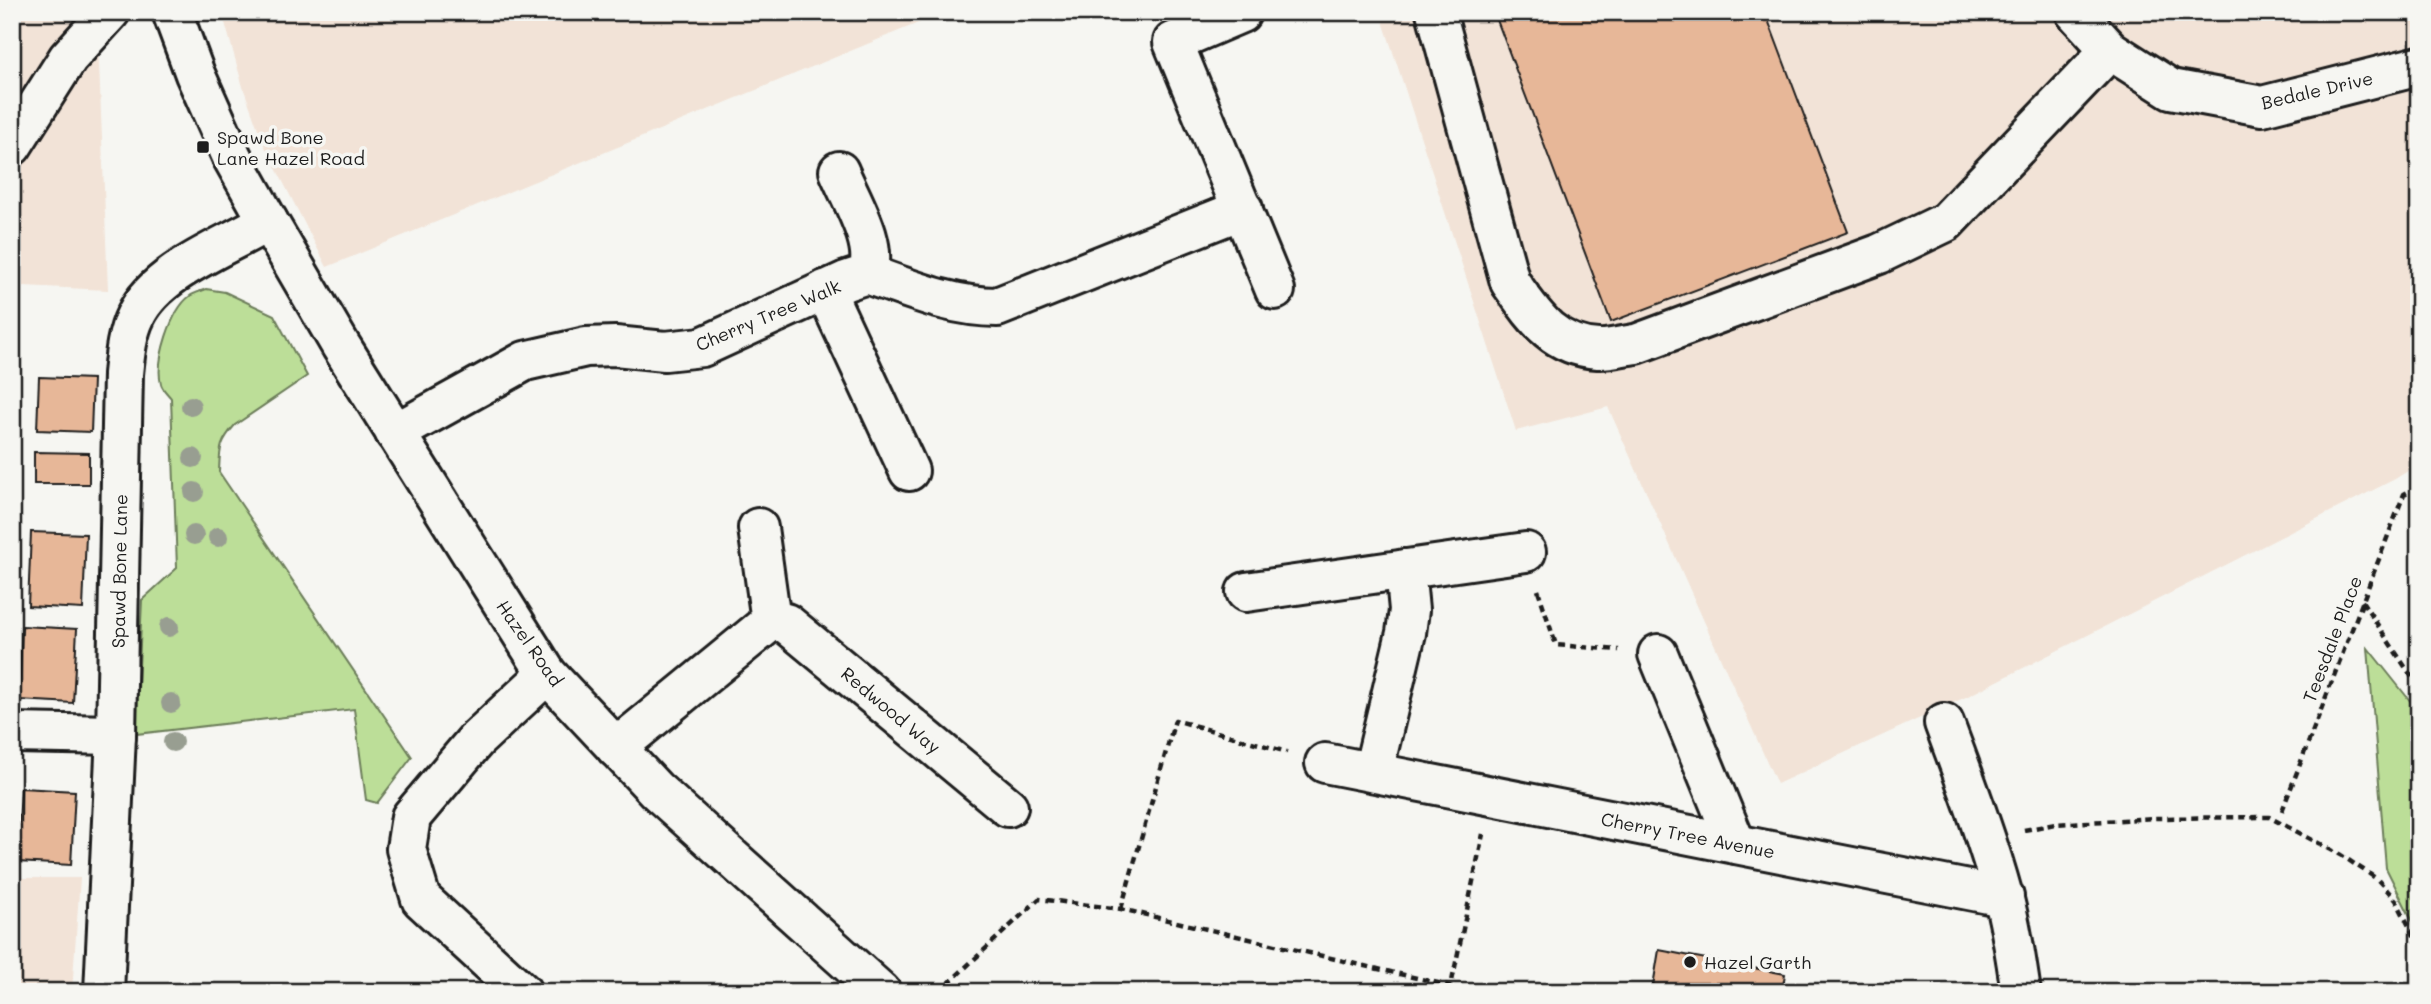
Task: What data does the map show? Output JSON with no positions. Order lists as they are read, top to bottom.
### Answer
{
  "streets": {
    "street": [
      "Bedale Drive",
      "Cherry Tree Walk",
      "Spawd Bone Lane",
      "Hazel Road",
      "Redwood Way",
      "Cherry Tree Avenue"
    ],
    "path": ["Teesdale Place"]
  },
  "crossings": [
    ["Cherry Tree Walk", "Hazel Road"],
    ["Spawd Bone Lane", "Hazel Road"]
  ],
  "places": {
    "transit": ["Spawd Bone Lane Hazel Road"],
    "other": ["Hazel Garth"]
  }
}
